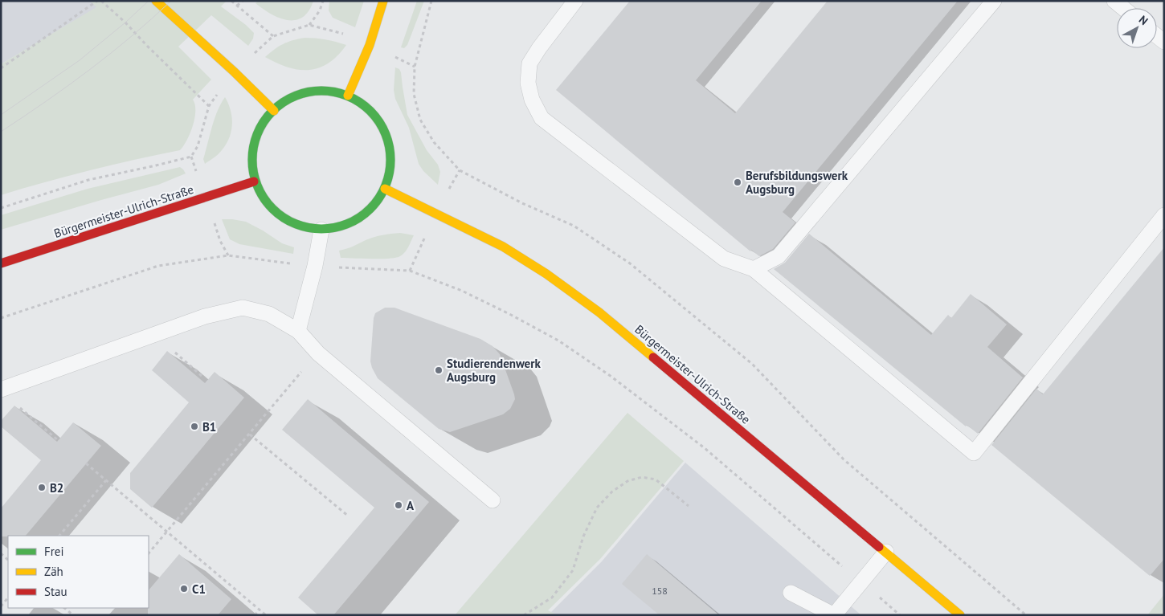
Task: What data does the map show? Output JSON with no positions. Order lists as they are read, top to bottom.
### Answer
{
  "streets": {
    "main road": ["Bürgermeister-Ulrich-Straße"]
  },
  "places": [
    "Berufsbildungswerk Augsburg",
    "Studierendenwerk Augsburg",
    "B1",
    "B2",
    "A",
    "C1"
  ],
  "house_numbers": ["158"],
  "legend": ["Frei", "Zäh", "Stau"],
  "north": "top right"
}
